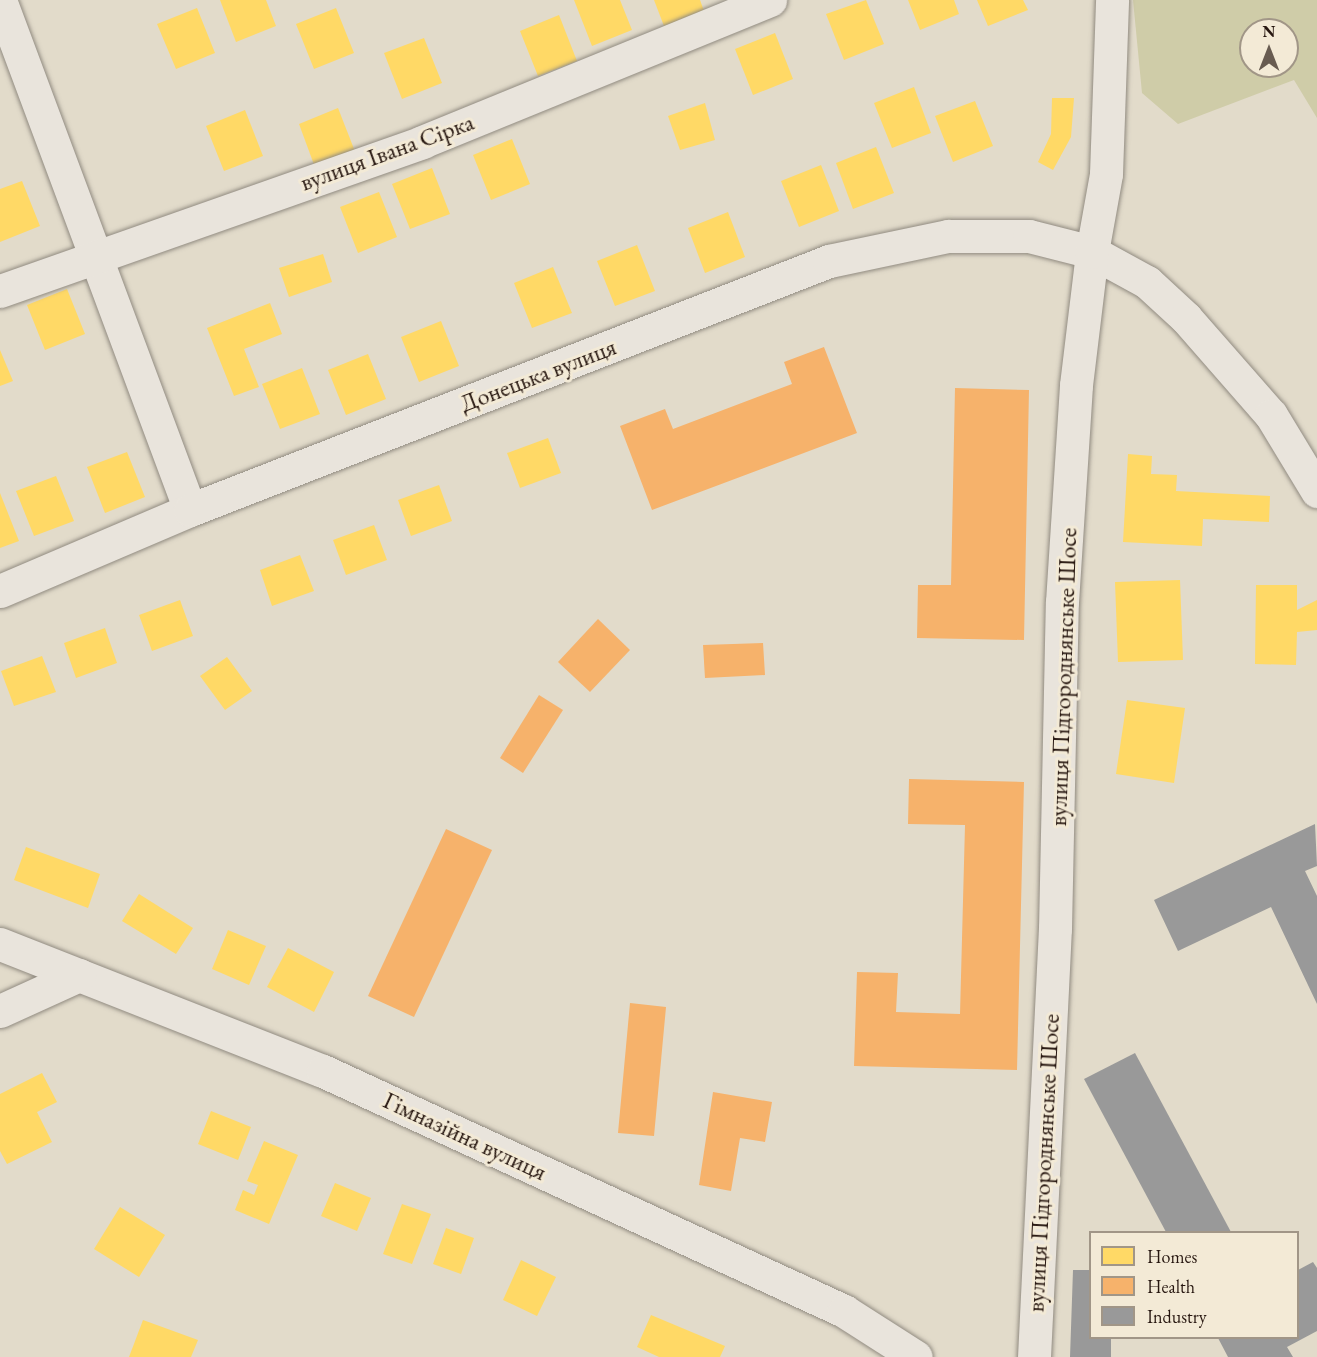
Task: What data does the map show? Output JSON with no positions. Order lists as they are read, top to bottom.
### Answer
{
  "streets": {
    "street": [
      "вулиця Івана Сірка",
      "Донецька вулиця",
      "вулиця Підгороднянське Шосе",
      "Гімназійна вулиця"
    ]
  },
  "crossings": [
    ["Донецька вулиця", "вулиця Підгороднянське Шосе"]
  ],
  "legend": ["Homes", "Health", "Industry"],
  "north": "top"
}
